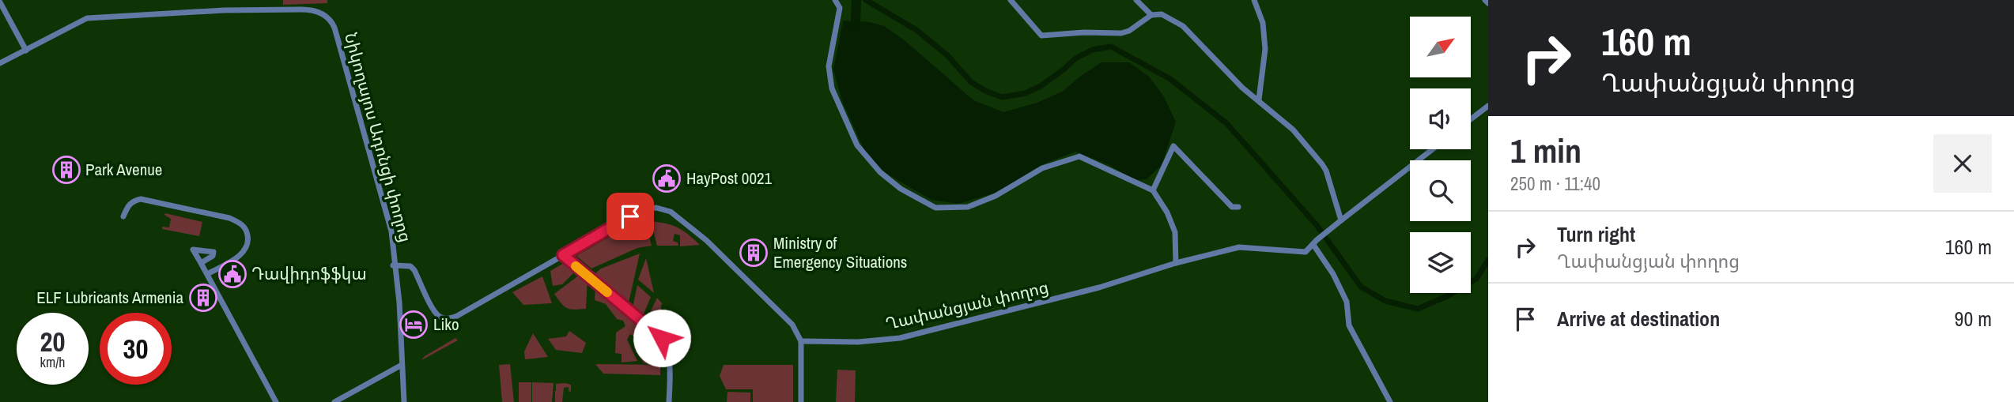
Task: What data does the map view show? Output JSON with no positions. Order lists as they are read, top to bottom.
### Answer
{
  "streets": {
    "street": ["Նիկողայոս Ադոնցի փողոց", "Ղափանցյան փողոց"]
  },
  "places": {
    "building": ["Park Avenue", "Ministry of Emergency Situations", "ELF Lubricants Armenia"],
    "public building": ["HayPost 0021", "Դավիդոֆֆկա"],
    "hotel": ["Liko"]
  },
  "north": "top right",
  "page": {
    "turn": ["160 m", "Ղափանցյան փողոց"],
    "heading": ["1 min", "250 m · 11:40"],
    "list": [
      {
        "name": "Turn right",
        "note": "Ղափանցյան փողոց",
        "value": "160 m"
      },
      {
        "name": "Arrive at destination",
        "value": "90 m"
      }
    ],
    "speed": "20 km/h",
    "limit": "30"
  }
}
